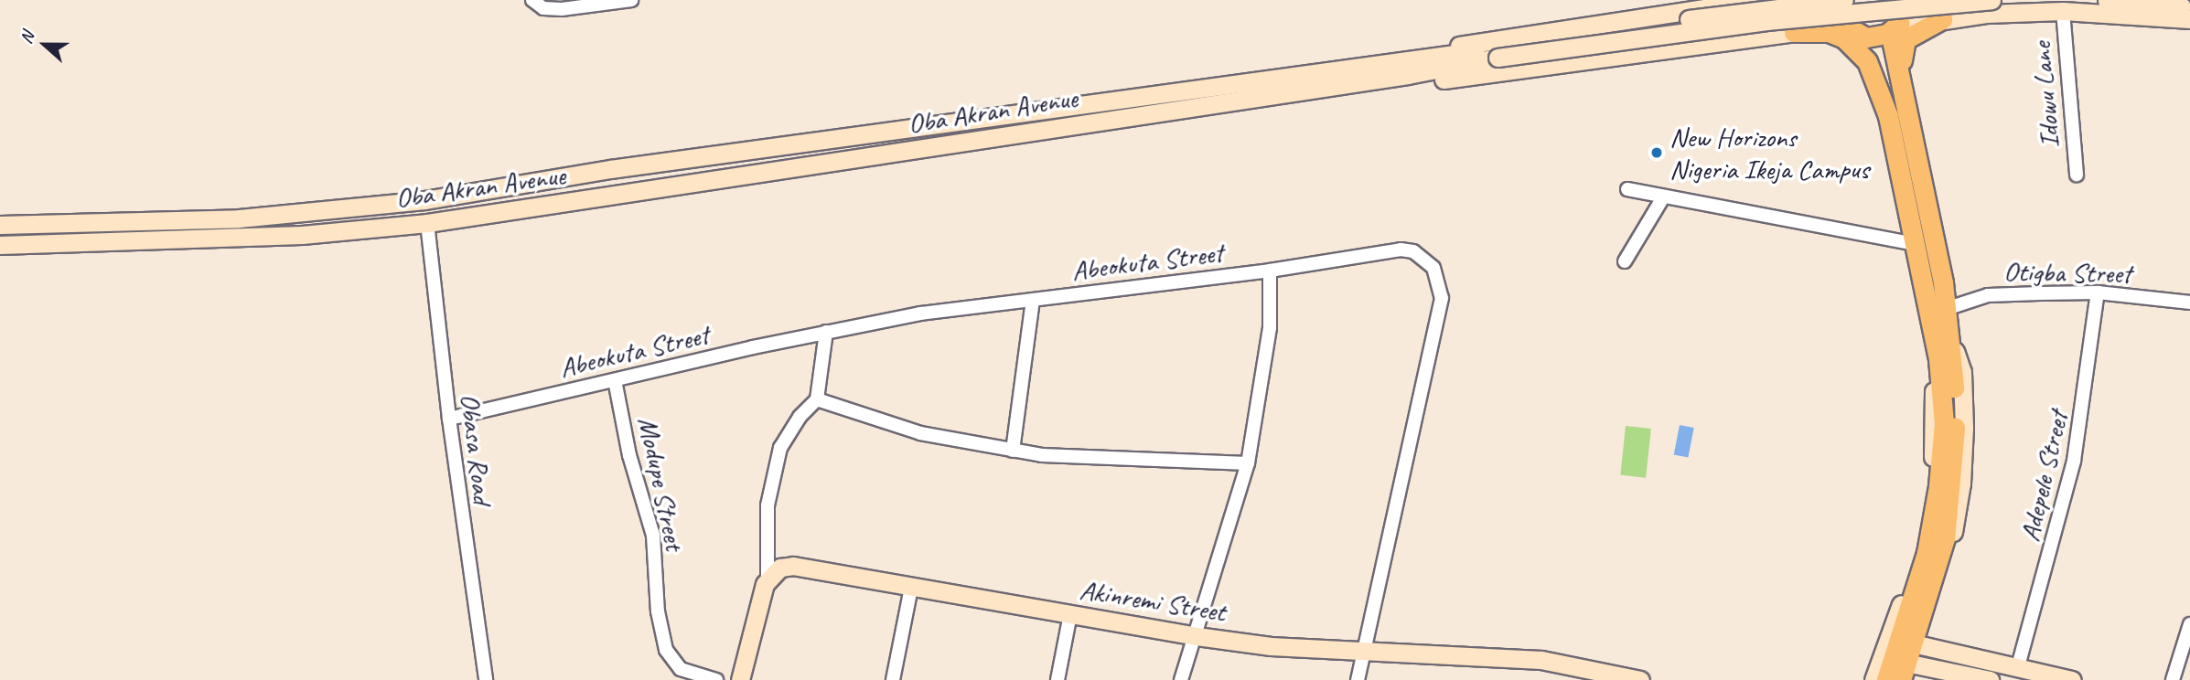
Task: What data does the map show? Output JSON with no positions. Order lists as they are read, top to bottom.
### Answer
{
  "streets": {
    "main road": ["Oba Akran Avenue", "Akinremi Street"],
    "street": [
      "Idowu Lane",
      "Abeokuta Street",
      "Otigba Street",
      "Obasa Road",
      "Adepele Street",
      "Modupe Street"
    ]
  },
  "crossings": [
    ["Oba Akran Avenue", "Obasa Road"],
    ["Abeokuta Street", "Obasa Road"],
    ["Abeokuta Street", "Modupe Street"],
    ["Abeokuta Street", "Akinremi Street"],
    ["Otigba Street", "Adepele Street"]
  ],
  "places": ["New Horizons Nigeria Ikeja Campus"],
  "north": "left"
}
